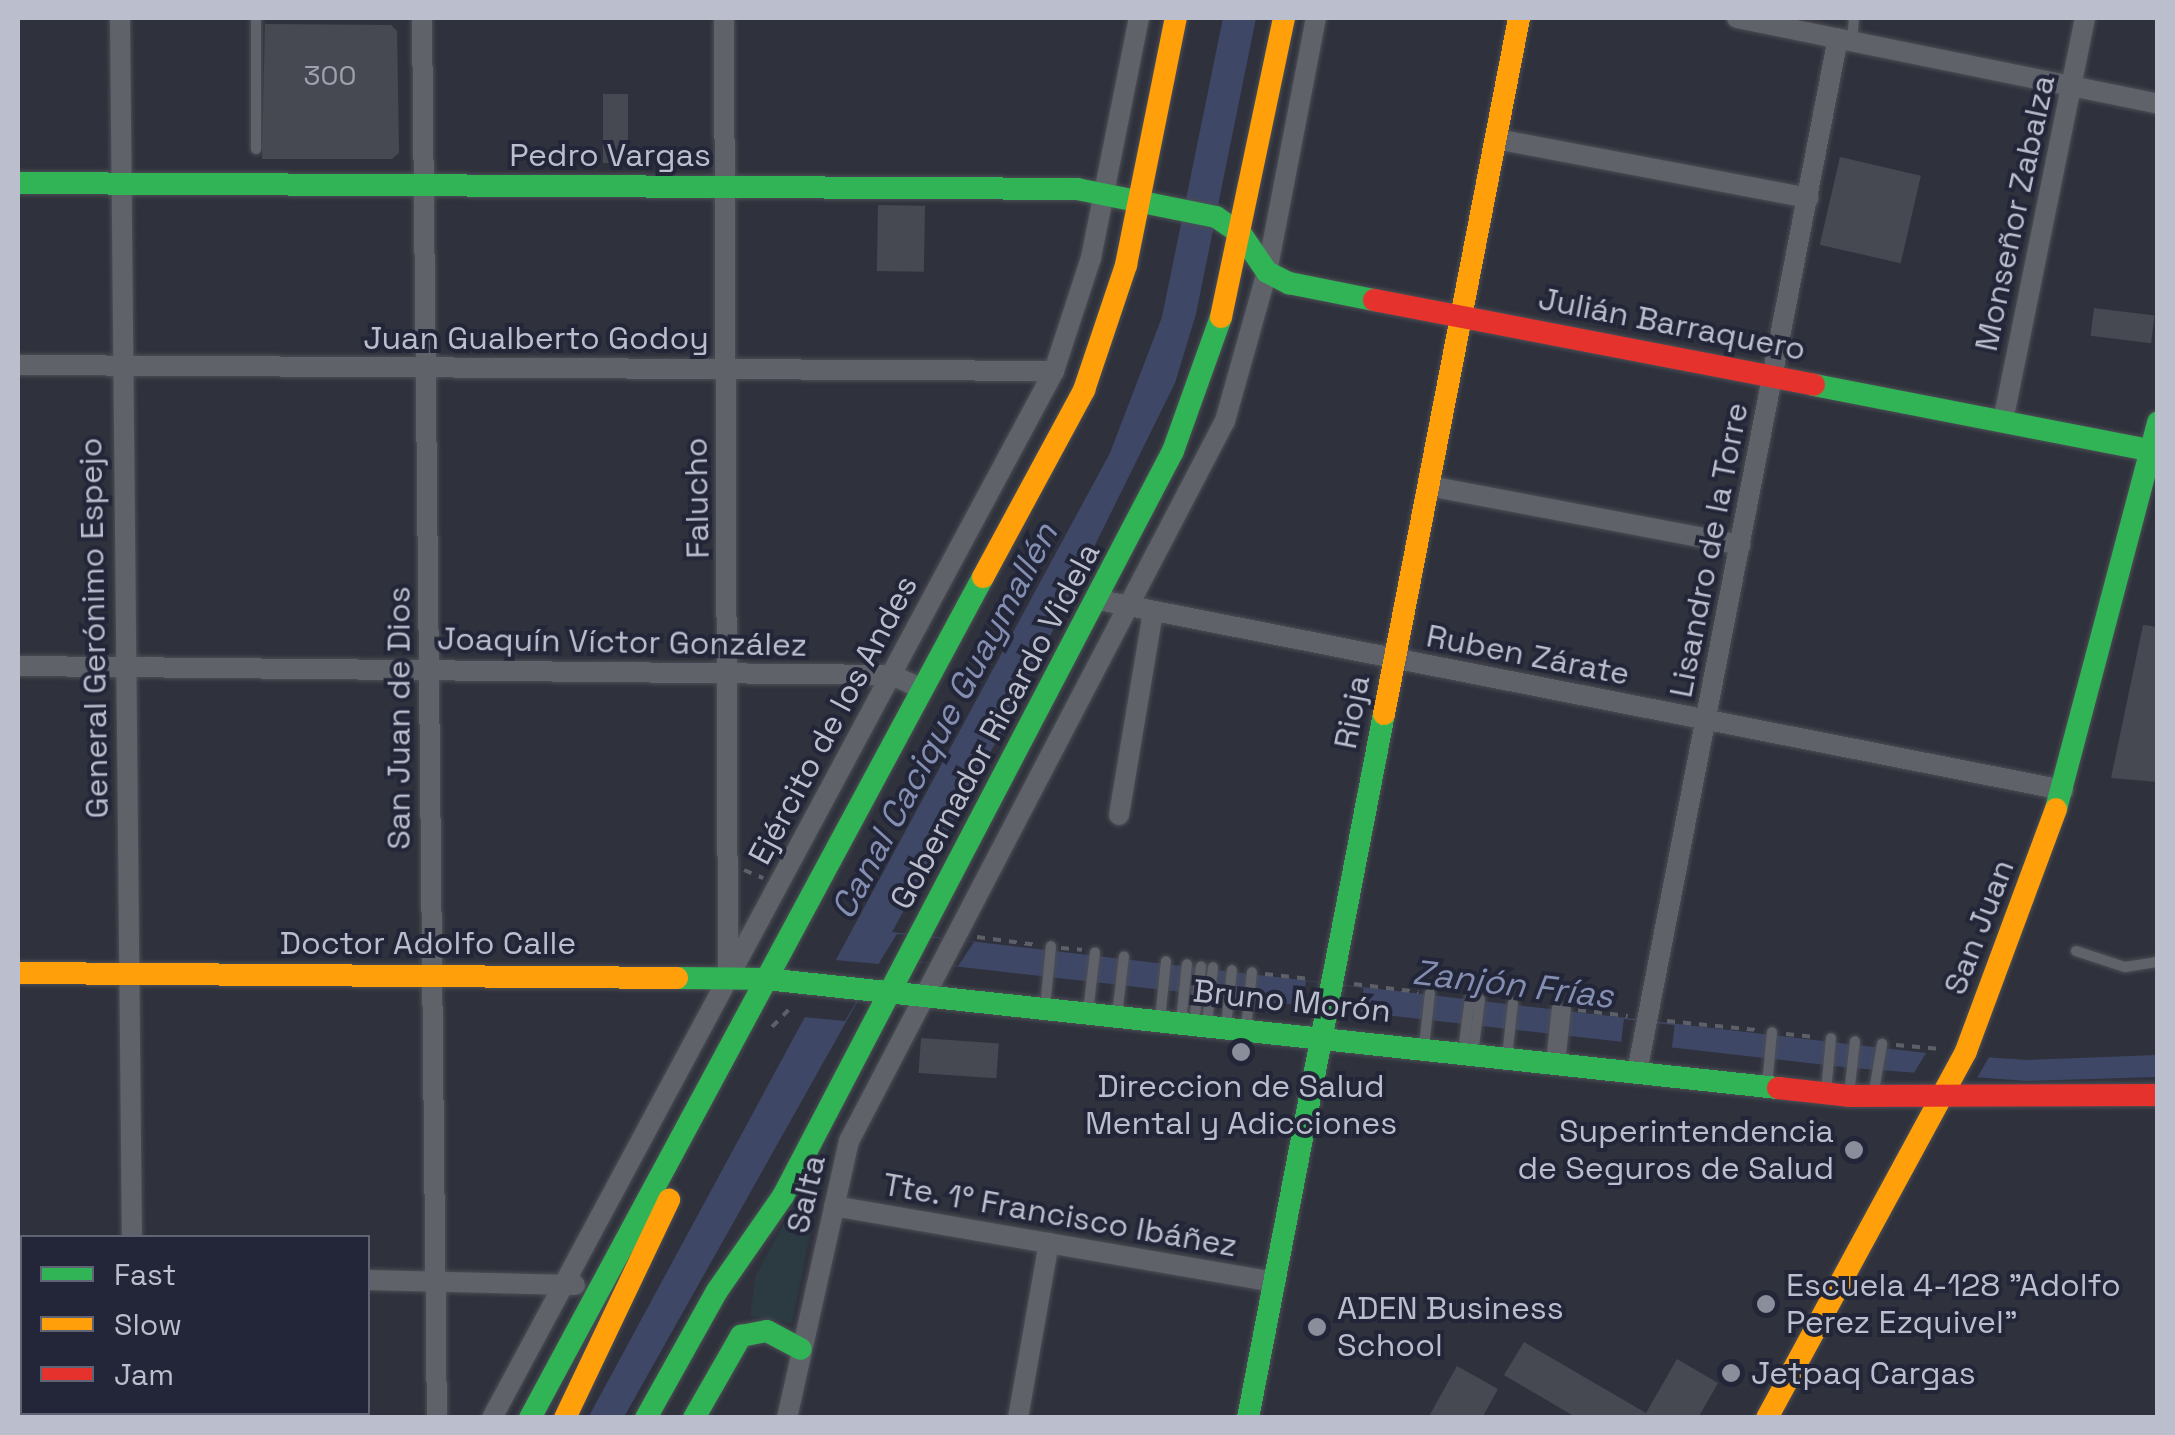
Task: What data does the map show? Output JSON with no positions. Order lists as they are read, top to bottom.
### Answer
{
  "streets": {
    "main road": [
      "Pedro Vargas",
      "Julián Barraquero",
      "Rioja",
      "Gobernador Ricardo Videla",
      "San Juan",
      "Doctor Adolfo Calle",
      "Bruno Morón"
    ],
    "street": [
      "Monseñor Zabalza",
      "Juan Gualberto Godoy",
      "Falucho",
      "Lisandro de la Torre",
      "General Gerónimo Espejo",
      "Joaquín Víctor González",
      "Ruben Zárate",
      "San Juan de Dios",
      "Ejército de los Andes",
      "Salta",
      "Tte. 1° Francisco Ibáñez"
    ]
  },
  "crossings": [
    ["Pedro Vargas", "Falucho"],
    ["Pedro Vargas", "General Gerónimo Espejo"],
    ["Pedro Vargas", "San Juan de Dios"],
    ["Pedro Vargas", "Ejército de los Andes"],
    ["Pedro Vargas", "Gobernador Ricardo Videla"],
    ["Monseñor Zabalza", "Julián Barraquero"],
    ["Julián Barraquero", "Lisandro de la Torre"],
    ["Julián Barraquero", "Rioja"],
    ["Julián Barraquero", "San Juan"],
    ["Juan Gualberto Godoy", "Falucho"],
    ["Juan Gualberto Godoy", "General Gerónimo Espejo"],
    ["Juan Gualberto Godoy", "San Juan de Dios"],
    ["Juan Gualberto Godoy", "Ejército de los Andes"],
    ["Falucho", "Joaquín Víctor González"],
    ["Falucho", "Ejército de los Andes"],
    ["Falucho", "Doctor Adolfo Calle"],
    ["Lisandro de la Torre", "Ruben Zárate"],
    ["Lisandro de la Torre", "Bruno Morón"],
    ["General Gerónimo Espejo", "Joaquín Víctor González"],
    ["General Gerónimo Espejo", "Doctor Adolfo Calle"],
    ["Joaquín Víctor González", "San Juan de Dios"],
    ["Joaquín Víctor González", "Ejército de los Andes"],
    ["Ruben Zárate", "Rioja"],
    ["Ruben Zárate", "Gobernador Ricardo Videla"],
    ["Ruben Zárate", "San Juan"],
    ["Ruben Zárate", "Salta"],
    ["Rioja", "Bruno Morón"],
    ["Rioja", "Tte. 1° Francisco Ibáñez"],
    ["San Juan de Dios", "Doctor Adolfo Calle"],
    ["Ejército de los Andes", "Doctor Adolfo Calle"],
    ["Gobernador Ricardo Videla", "Bruno Morón"],
    ["San Juan", "Bruno Morón"],
    ["Doctor Adolfo Calle", "Bruno Morón"],
    ["Bruno Morón", "Salta"],
    ["Salta", "Tte. 1° Francisco Ibáñez"]
  ],
  "water": ["Canal Cacique Guaymallén", "Zanjón Frías"],
  "places": [
    "Direccion de Salud Mental y Adicciones",
    "Superintendencia de Seguros de Salud",
    "Escuela 4-128 \"Adolfo Perez Ezquivel\"",
    "ADEN Business School",
    "Jetpaq Cargas"
  ],
  "house_numbers": ["300"],
  "legend": ["Fast", "Slow", "Jam"]
}
